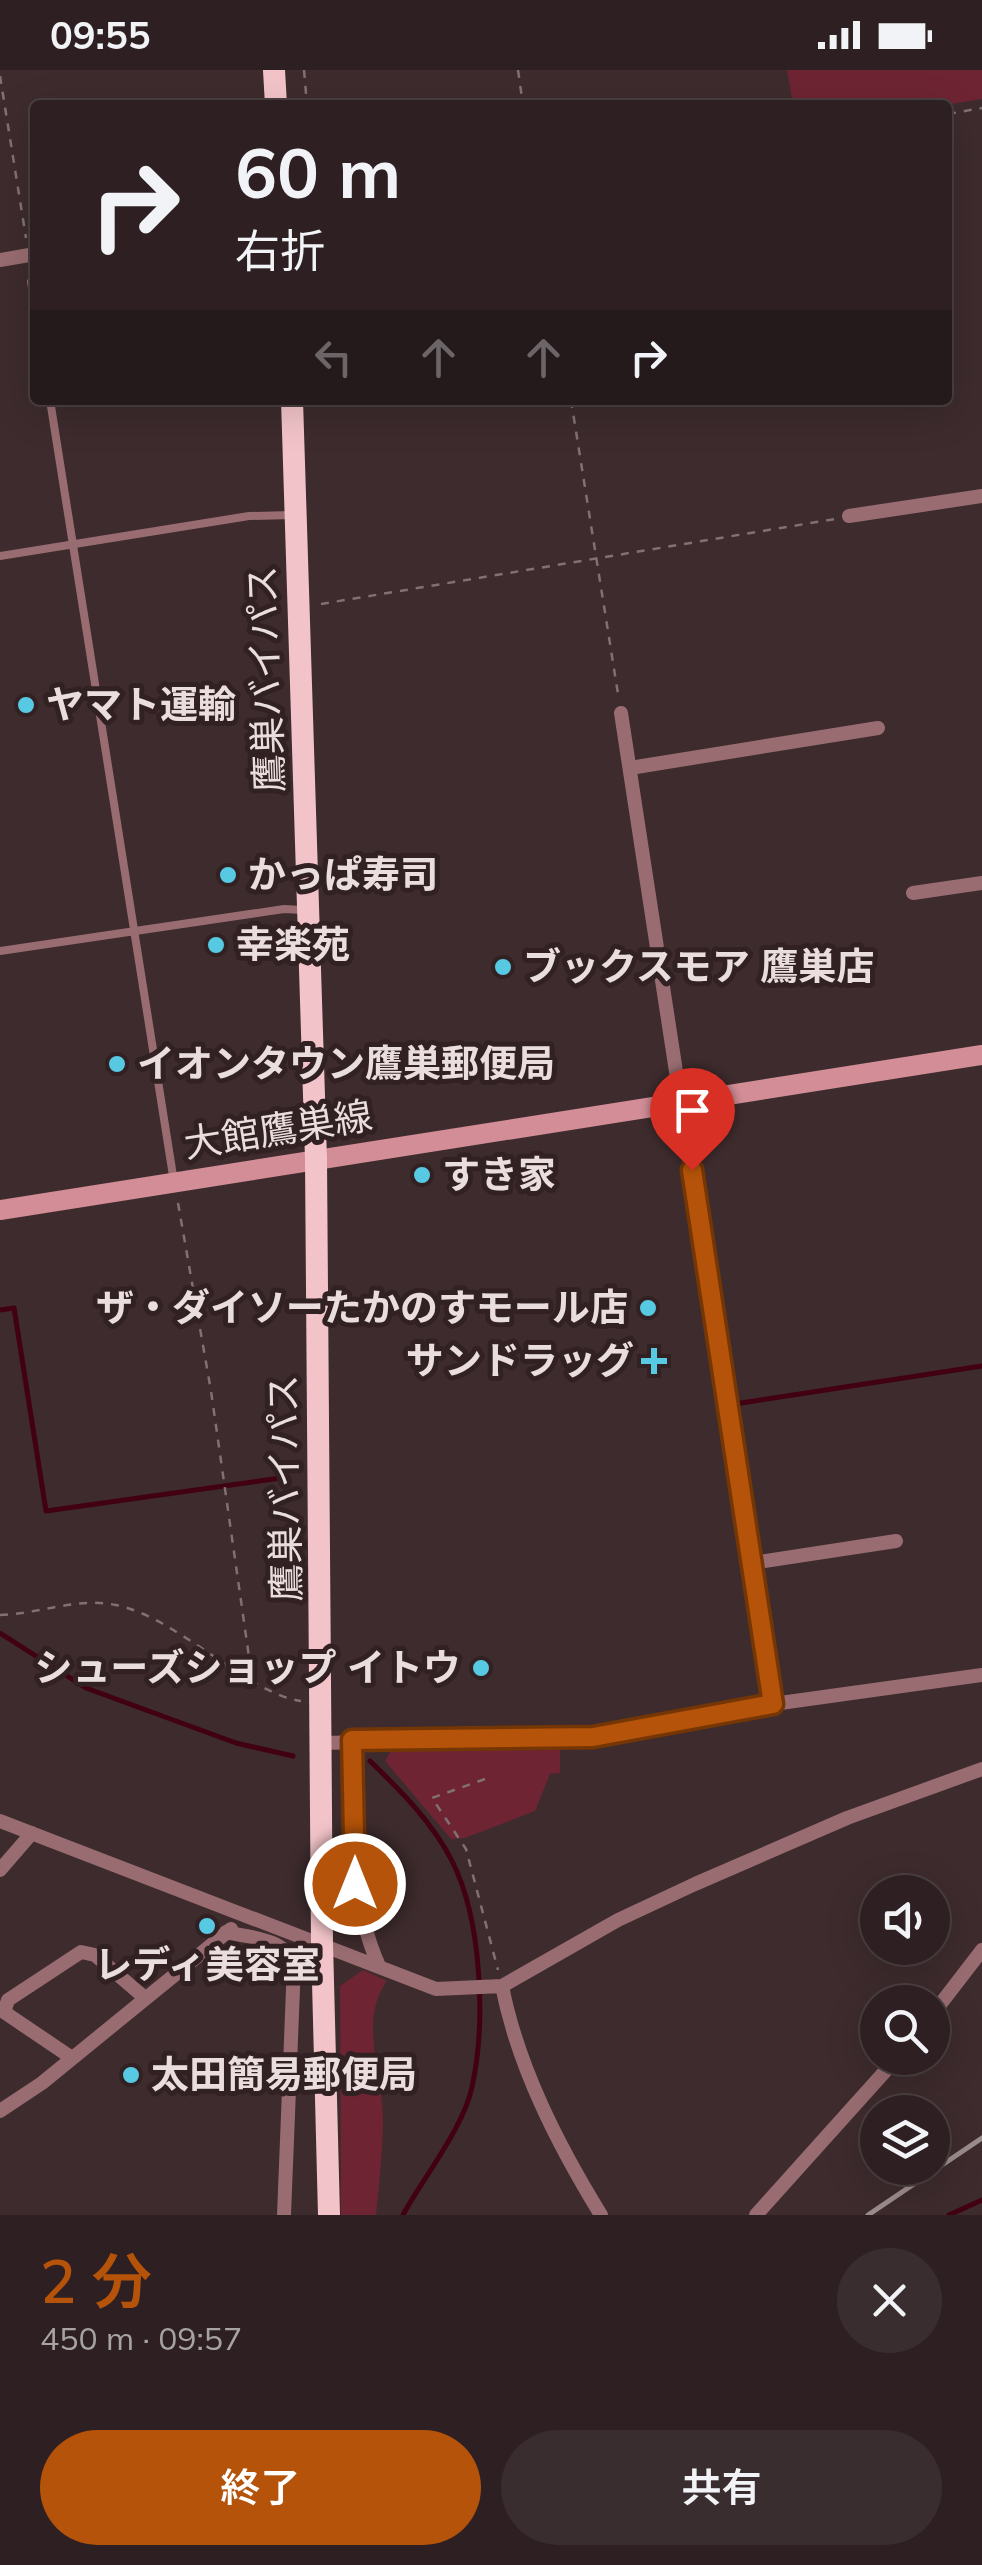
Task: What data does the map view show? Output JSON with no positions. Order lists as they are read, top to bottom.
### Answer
{
  "streets": {
    "highway": ["鷹巣バイパス"],
    "main road": ["大館鷹巣線"]
  },
  "crossings": [
    ["鷹巣バイパス", "大館鷹巣線"]
  ],
  "places": {
    "other": [
      "ヤマト運輸",
      "かっぱ寿司",
      "幸楽苑",
      "ブックスモア 鷹巣店",
      "イオンタウン鷹巣郵便局",
      "すき家",
      "ザ・ダイソーたかのすモール店",
      "シューズショップ イトウ",
      "レディ美容室",
      "太田簡易郵便局"
    ],
    "health": ["サンドラッグ"]
  },
  "page": {
    "status": "09:55",
    "turn": ["60 m", "右折"],
    "heading": ["2 分", "450 m · 09:57"],
    "buttons": ["終了", "共有"]
  }
}
